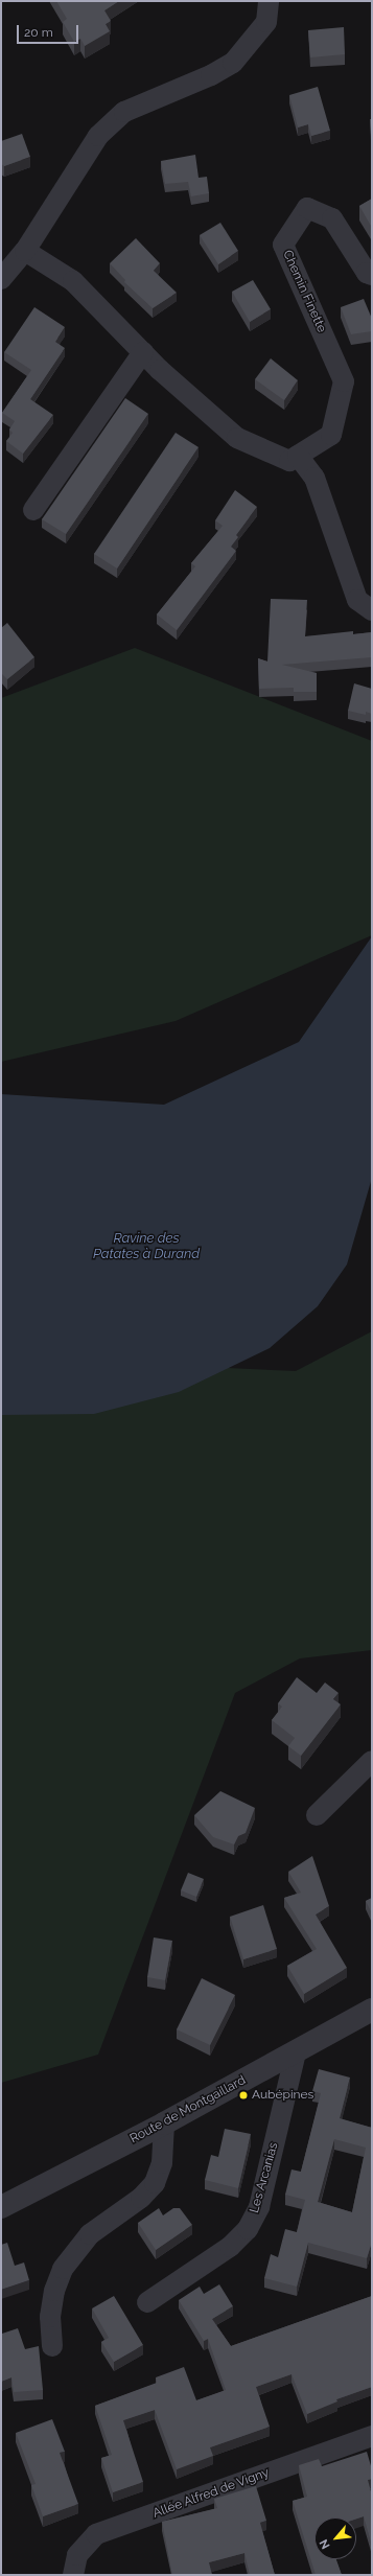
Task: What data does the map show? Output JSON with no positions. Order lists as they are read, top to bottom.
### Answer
{
  "streets": {
    "street": [
      "Chemin Finette",
      "Route de Montgaillard",
      "Les Arcanias",
      "Allée Alfred de Vigny"
    ]
  },
  "crossings": [
    ["Route de Montgaillard", "Les Arcanias"]
  ],
  "water": ["Ravine des Patates à Durand"],
  "places": ["Aubépines"],
  "scale_bar": "20 m",
  "north": "bottom left"
}
